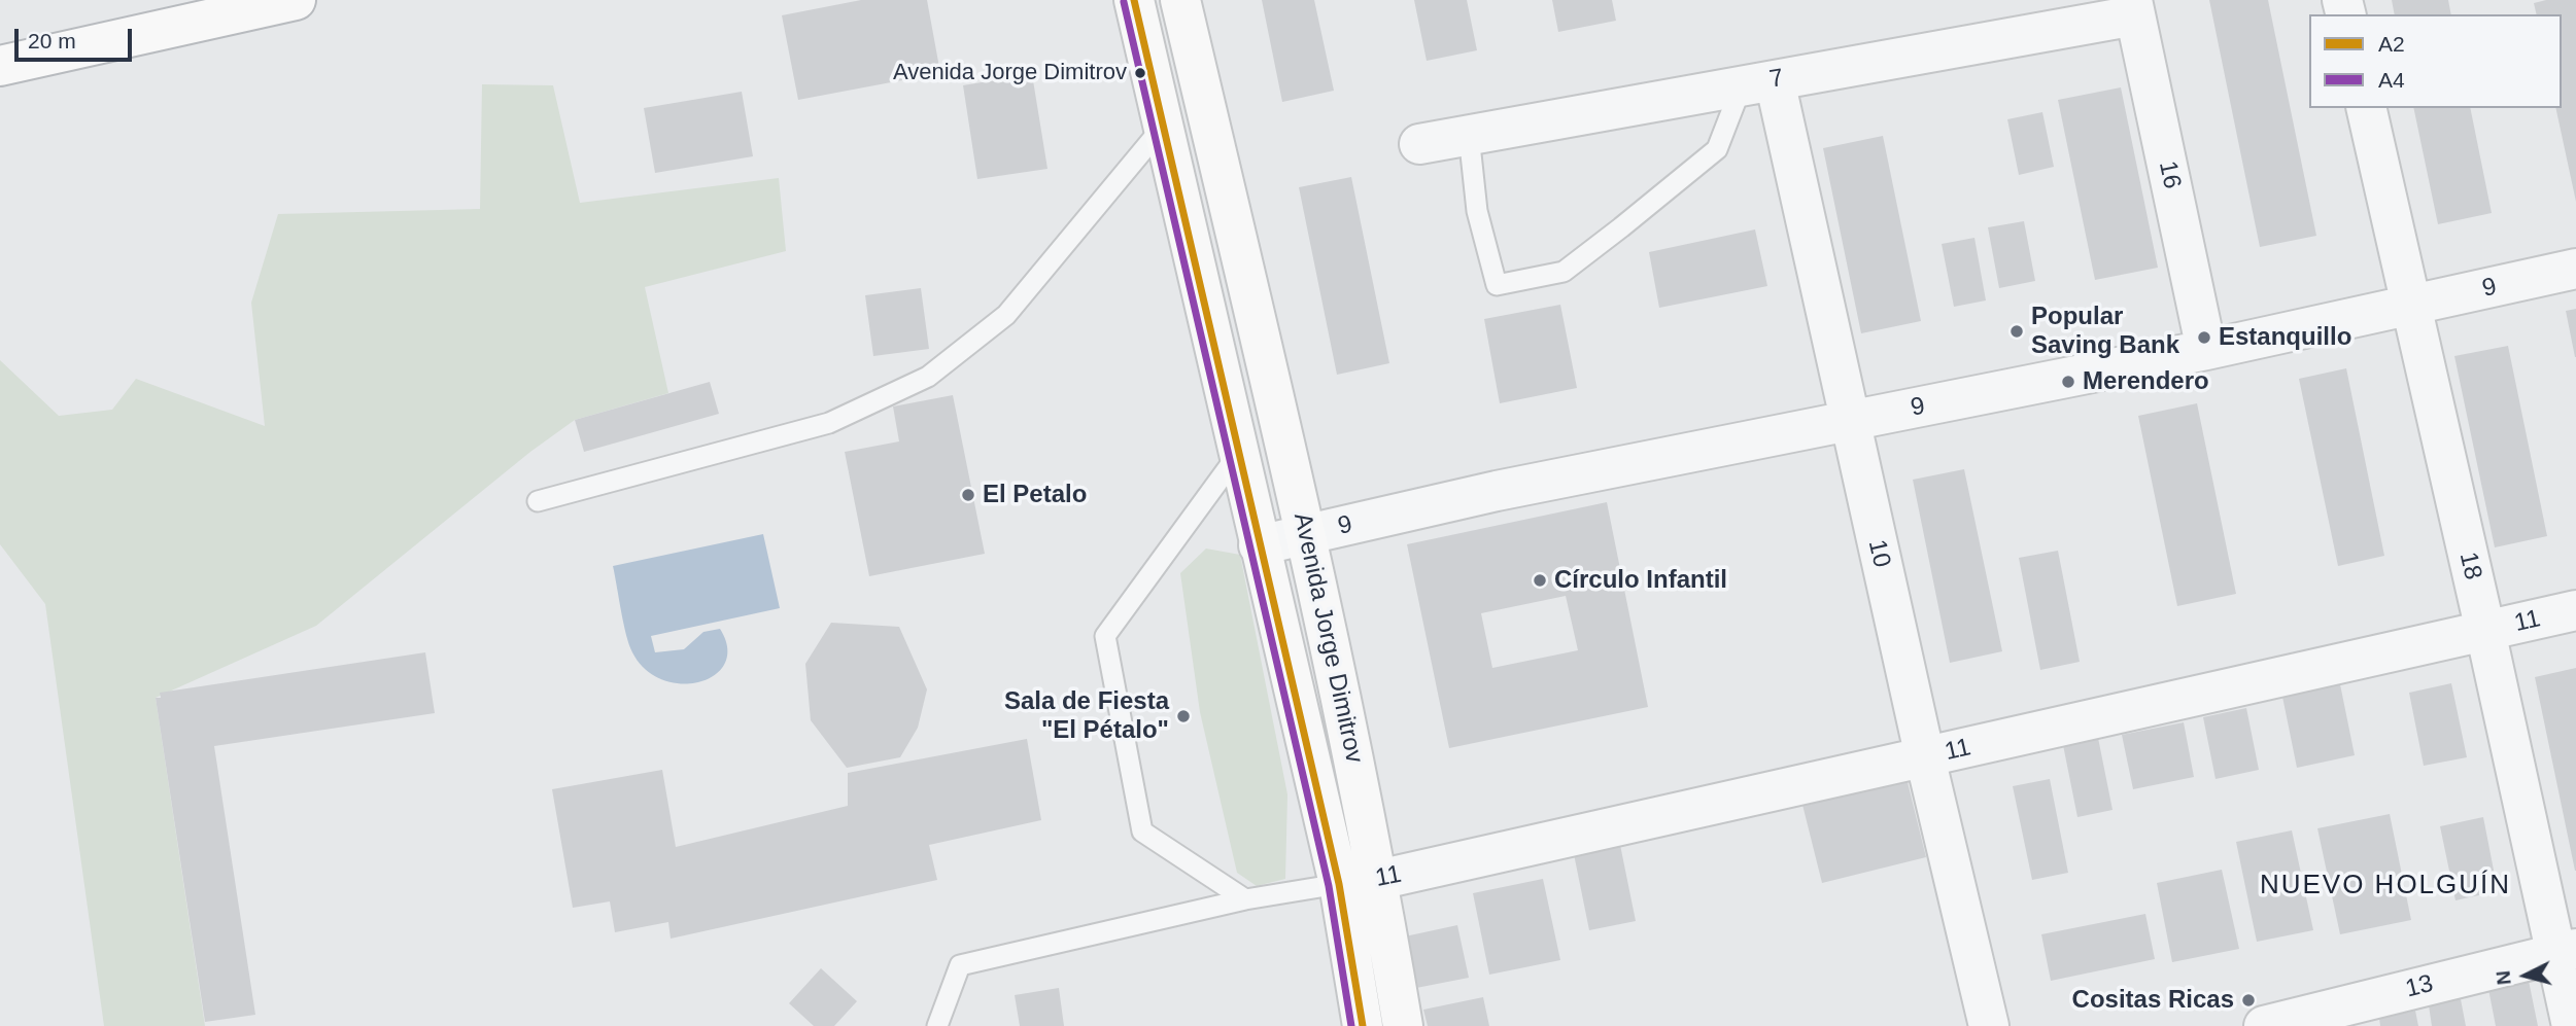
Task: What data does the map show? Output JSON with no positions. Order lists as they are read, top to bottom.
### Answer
{
  "streets": {
    "main road": ["Avenida Jorge Dimitrov"],
    "street": [
      "7",
      "16",
      "9",
      "10",
      "18",
      "11",
      "13"
    ]
  },
  "crossings": [
    ["7", "16"],
    ["7", "10"],
    ["16", "9"],
    ["9", "10"],
    ["9", "18"],
    ["9", "Avenida Jorge Dimitrov"],
    ["10", "11"],
    ["18", "11"],
    ["18", "13"],
    ["11", "Avenida Jorge Dimitrov"]
  ],
  "districts": ["NUEVO HOLGUÍN"],
  "places": [
    "Avenida Jorge Dimitrov",
    "Popular Saving Bank",
    "Estanquillo",
    "Merendero",
    "El Petalo",
    "Círculo Infantil",
    "Sala de Fiesta \"El Pétalo\"",
    "Cositas Ricas"
  ],
  "lines": ["transit line A2", "transit line A4"],
  "legend": ["A2", "A4"],
  "scale_bar": "20 m",
  "north": "left"
}
